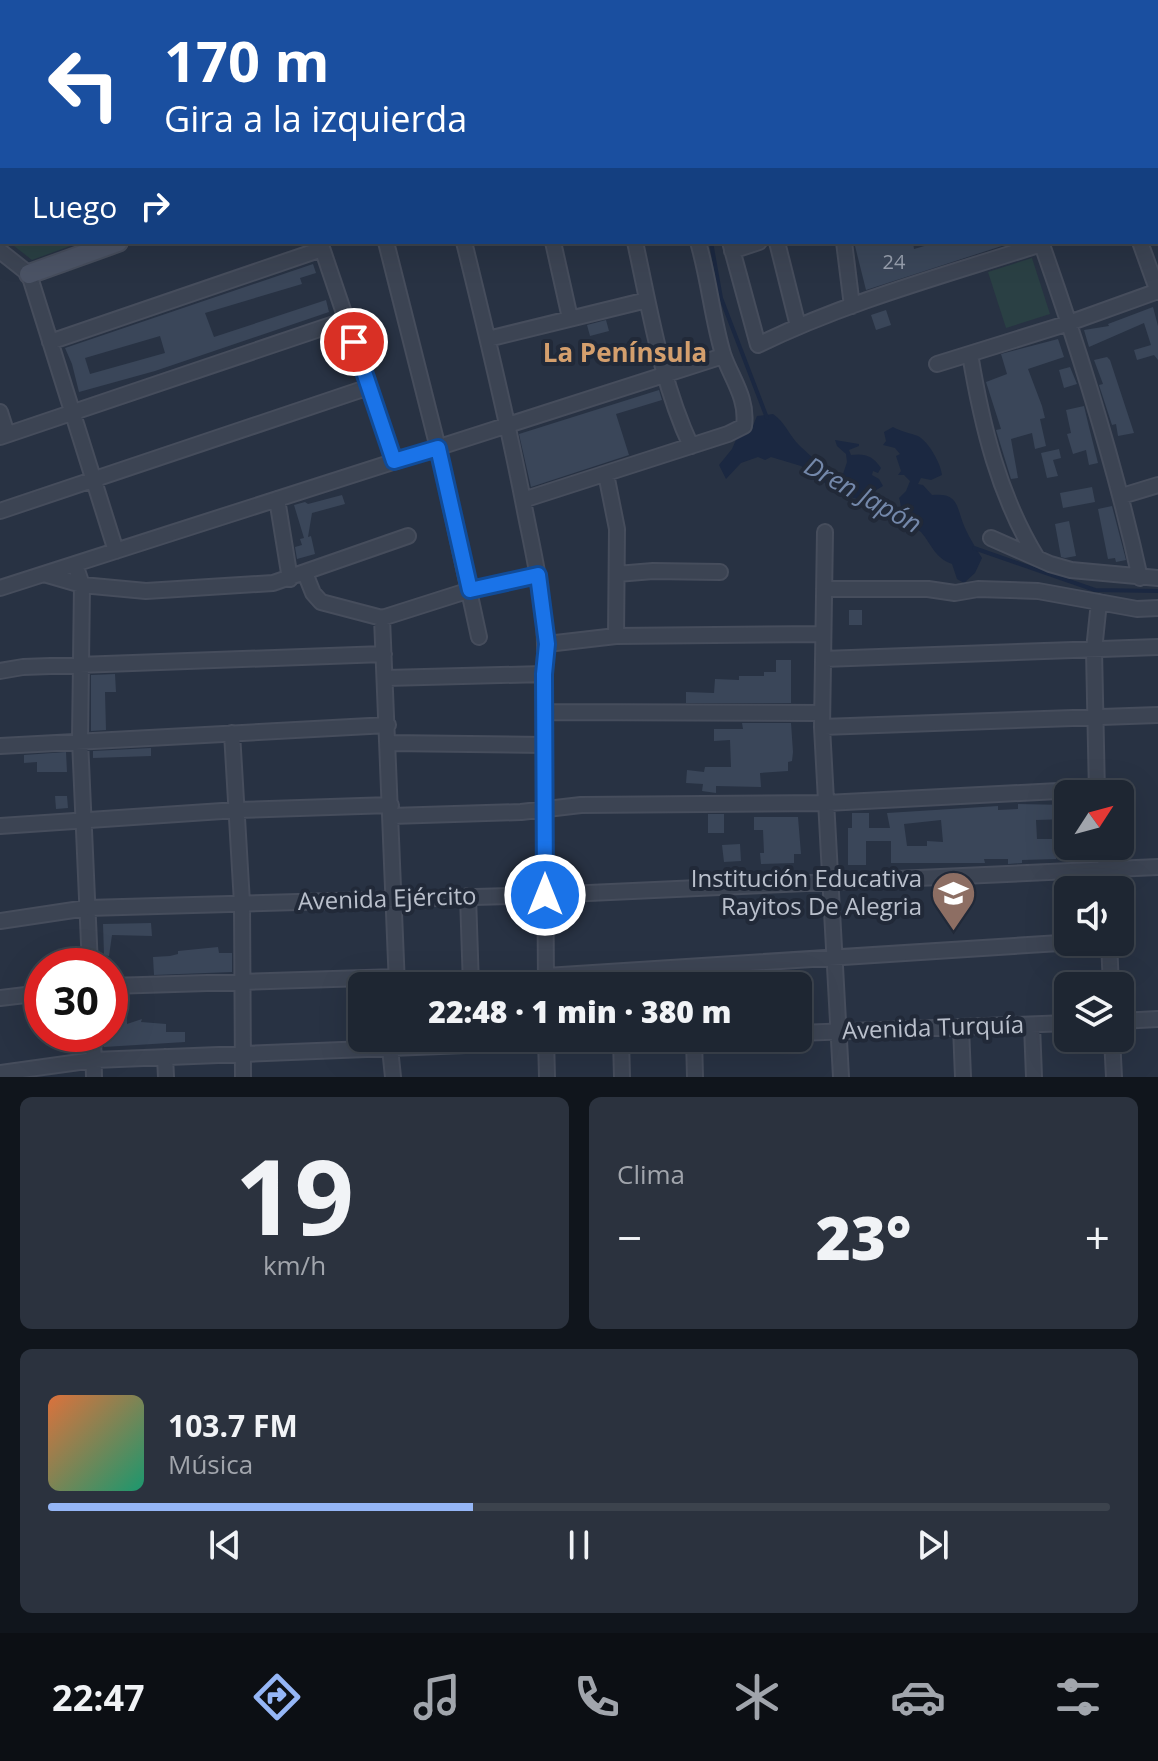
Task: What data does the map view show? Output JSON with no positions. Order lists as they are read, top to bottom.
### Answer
{
  "streets": {
    "street": ["Avenida Ejército", "Avenida Turquía"]
  },
  "districts": ["La Península"],
  "water": ["Dren Japón"],
  "places": {
    "school or university": ["Institución Educativa Rayitos De Alegria"]
  },
  "house_numbers": ["24"],
  "north": "top right",
  "page": {
    "turn": ["170 m", "Gira a la izquierda"],
    "then": "Luego",
    "limit": "30",
    "trip": "22:48 · 1 min · 380 m",
    "tile": [
      ["19", "km/h"],
      "Clima"
    ],
    "heat": ["−", "23°", "+"],
    "song": ["103.7 FM", "Música"],
    "tabs": "22:47"
  }
}
